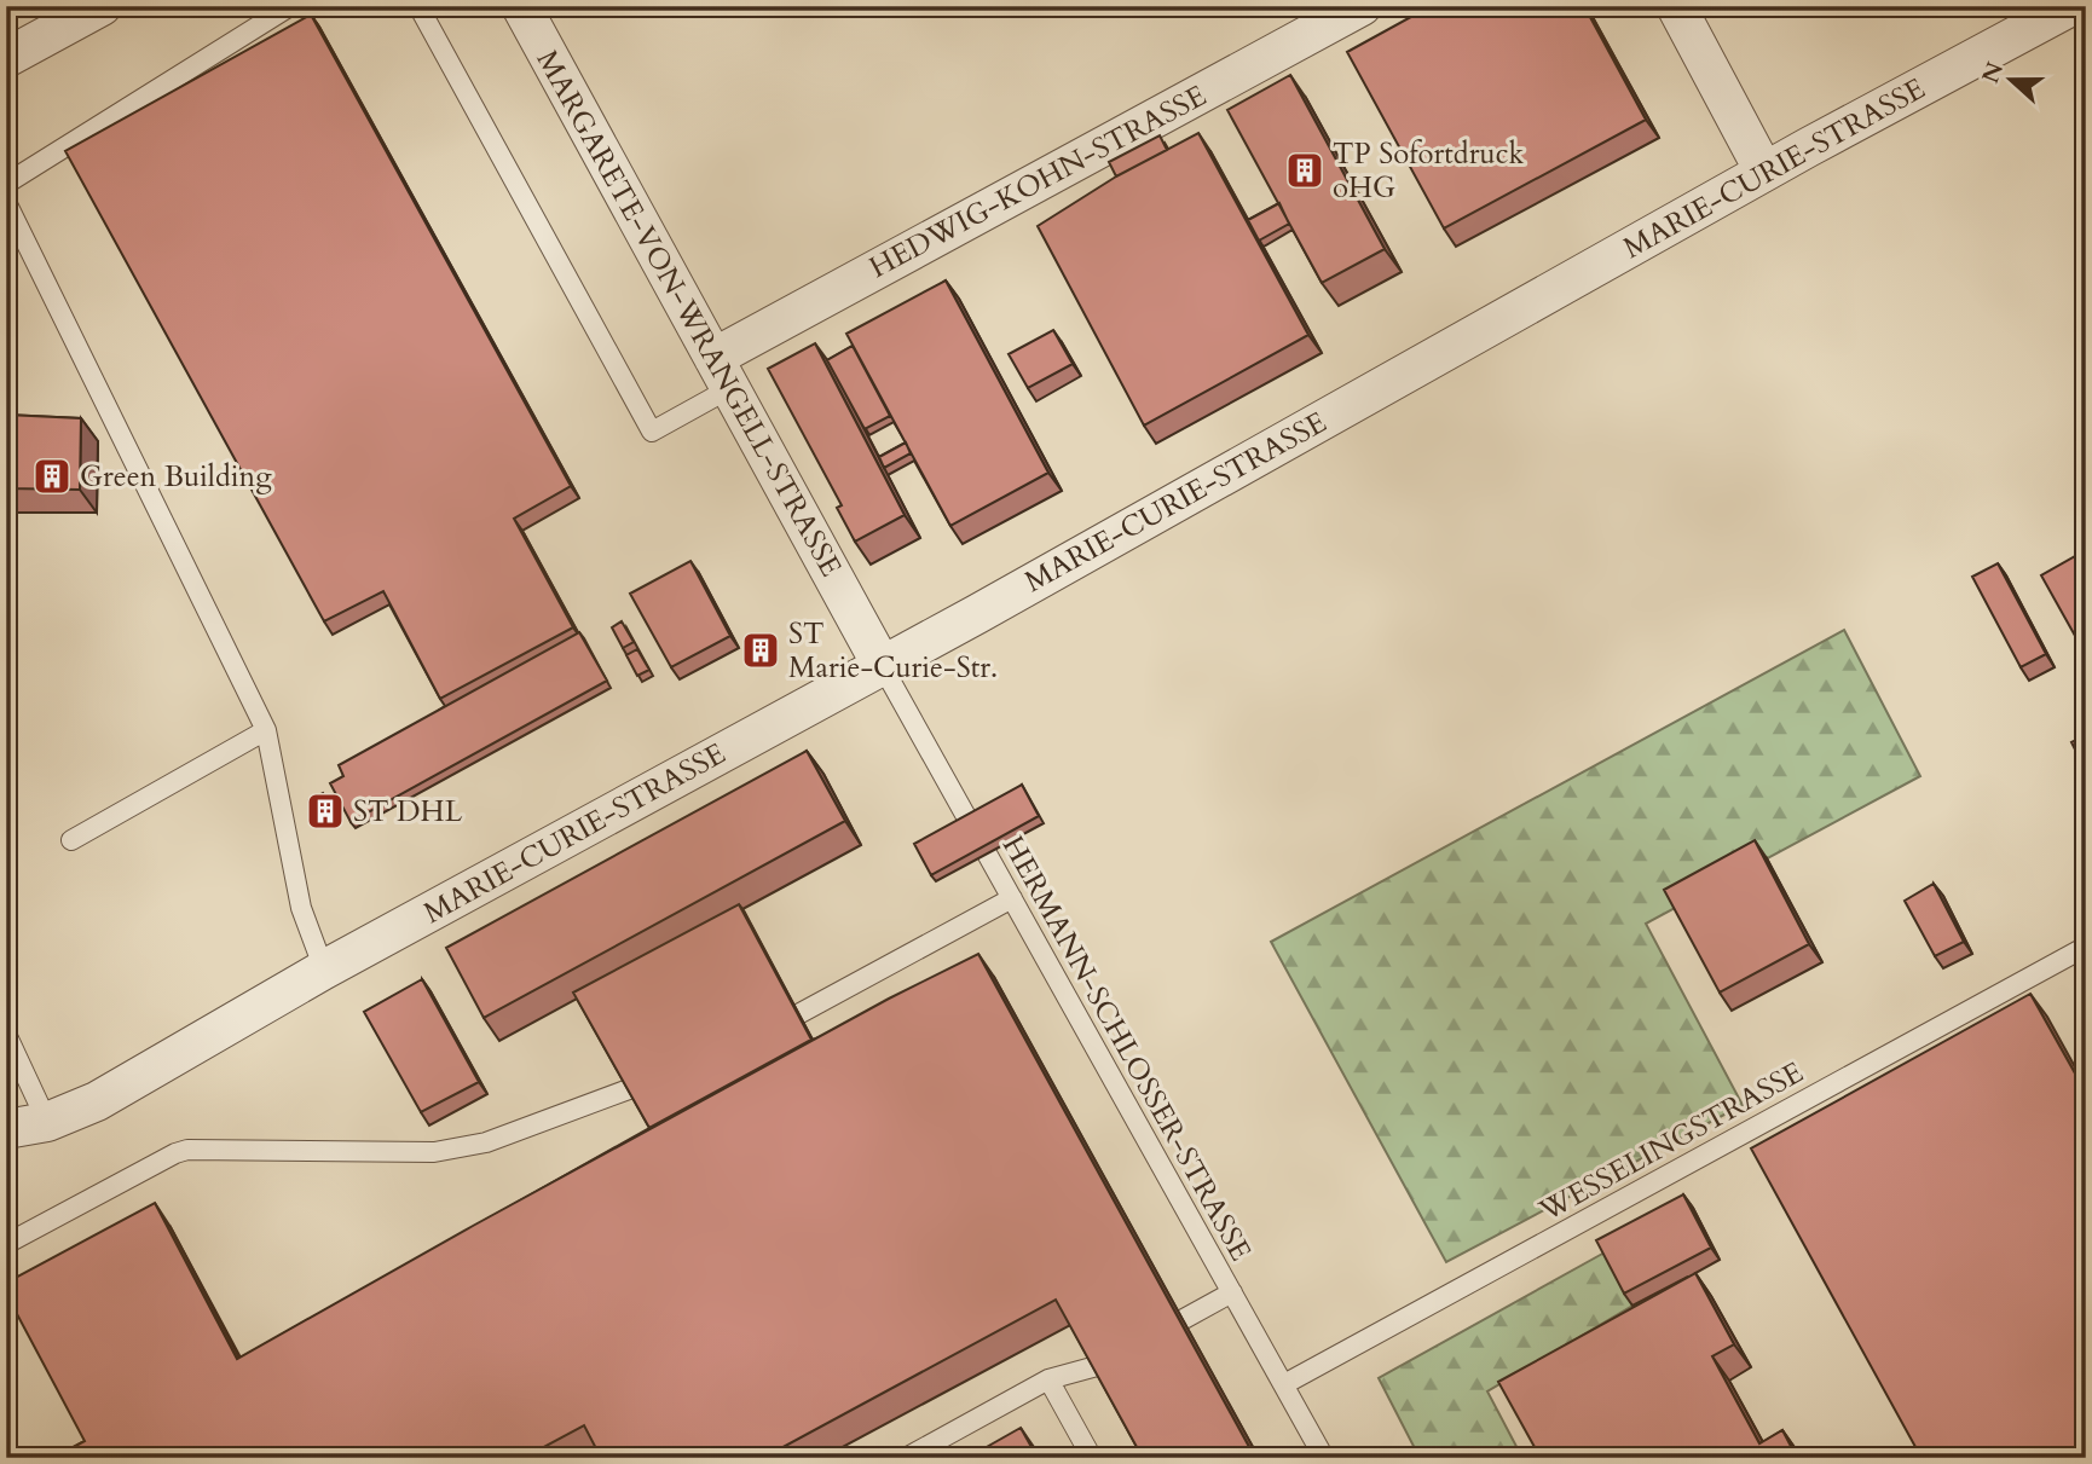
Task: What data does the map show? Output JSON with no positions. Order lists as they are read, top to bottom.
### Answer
{
  "streets": {
    "street": ["MARIE-CURIE-STRASSE", "HEDWIG-KOHN-STRASSE", "MARGARETE-VON-WRANGELL-STRASSE"],
    "lane": ["HERMANN-SCHLOSSER-STRASSE", "WESSELINGSTRASSE"]
  },
  "crossings": [
    ["MARIE-CURIE-STRASSE", "MARGARETE-VON-WRANGELL-STRASSE"],
    ["MARIE-CURIE-STRASSE", "HERMANN-SCHLOSSER-STRASSE"],
    ["HEDWIG-KOHN-STRASSE", "MARGARETE-VON-WRANGELL-STRASSE"],
    ["MARGARETE-VON-WRANGELL-STRASSE", "HERMANN-SCHLOSSER-STRASSE"],
    ["HERMANN-SCHLOSSER-STRASSE", "WESSELINGSTRASSE"]
  ],
  "places": {
    "building": [
      "TP Sofortdruck oHG",
      "Green Building",
      "ST Marie-Curie-Str.",
      "ST DHL"
    ]
  },
  "north": "left"
}
